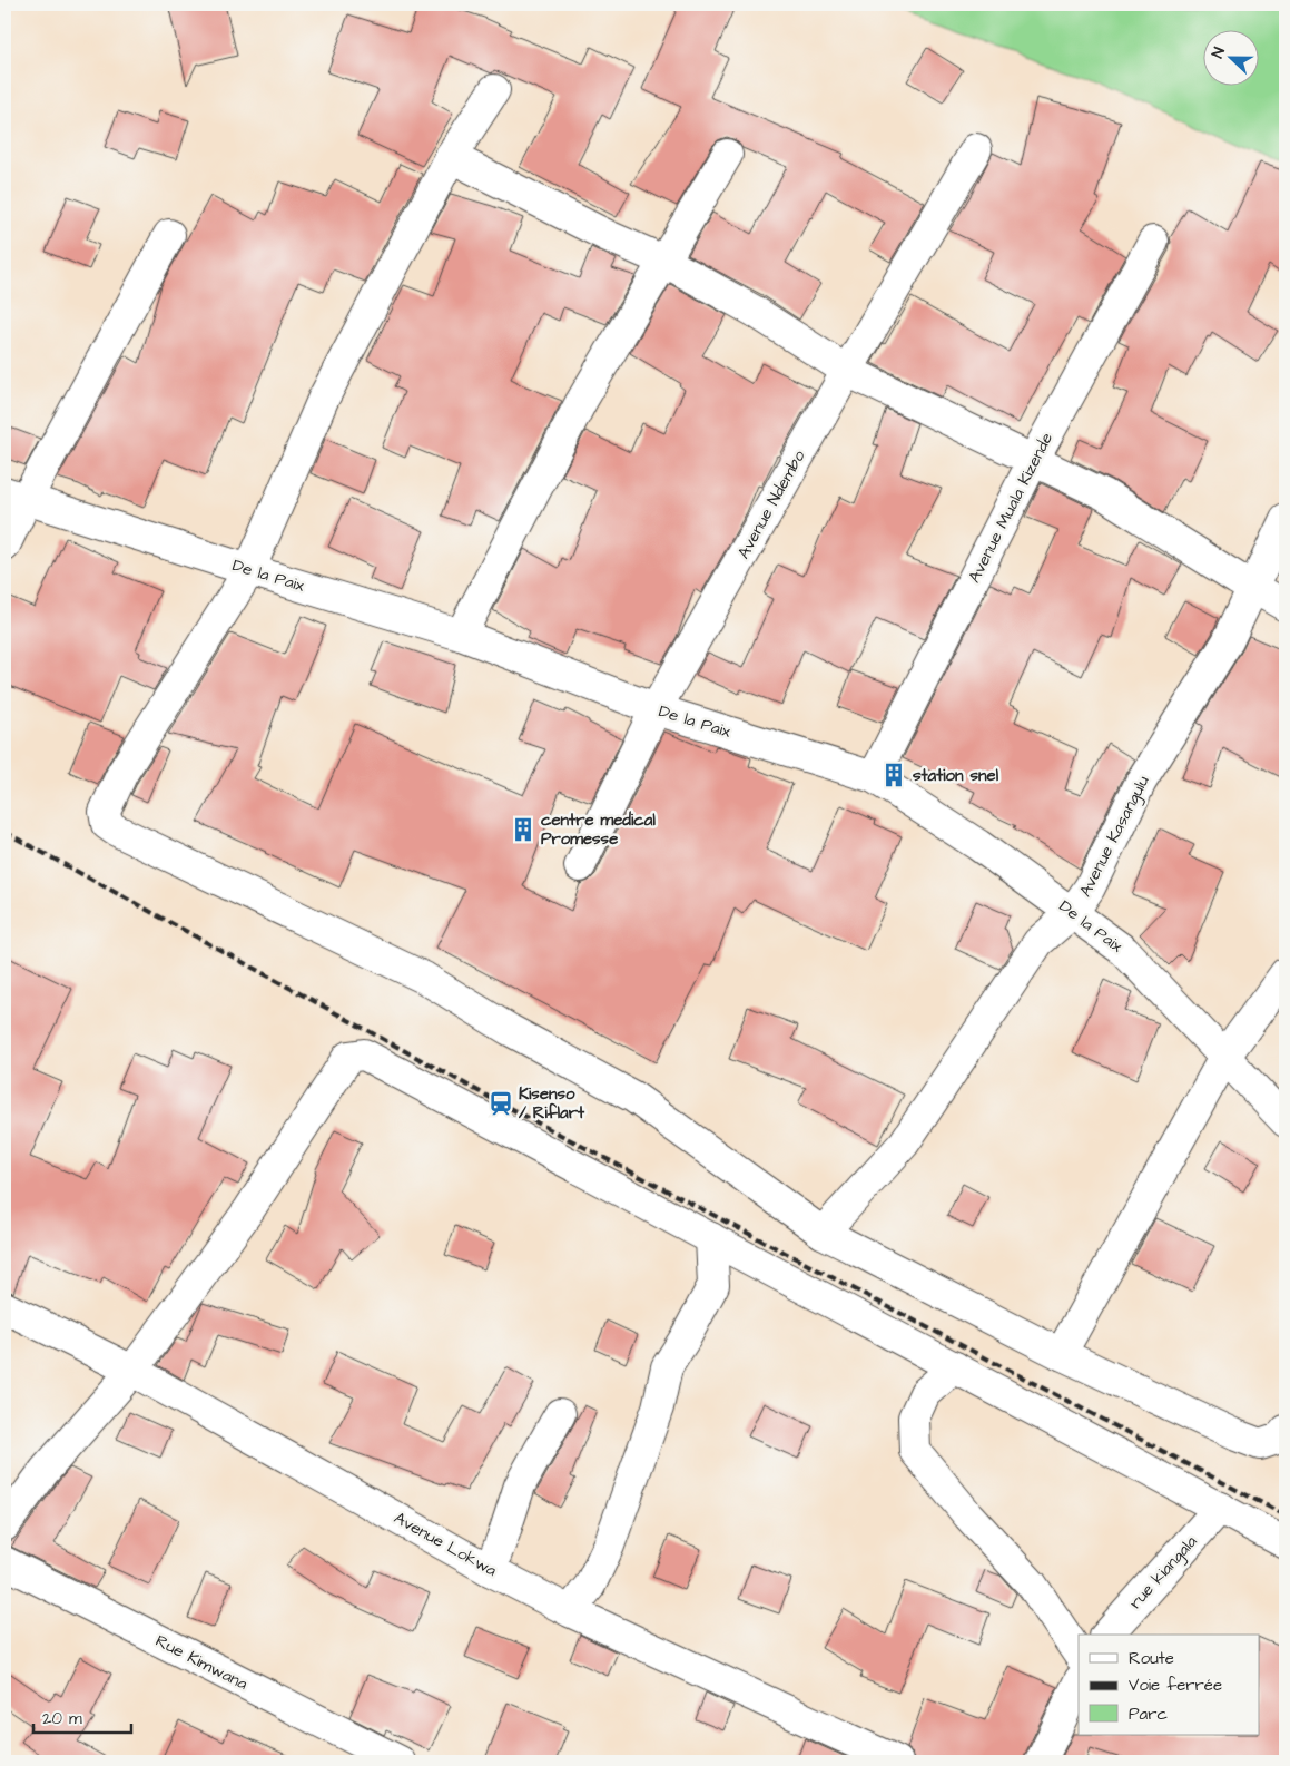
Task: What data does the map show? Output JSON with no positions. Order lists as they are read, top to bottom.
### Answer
{
  "streets": {
    "street": [
      "Avenue Ndembo",
      "Avenue Muala Kizende",
      "De la Paix",
      "Avenue Kasangulu",
      "Avenue Lokwa",
      "rue kiangala",
      "Rue Kimwana"
    ]
  },
  "crossings": [
    ["Avenue Ndembo", "De la Paix"],
    ["Avenue Muala Kizende", "De la Paix"],
    ["De la Paix", "Avenue Kasangulu"]
  ],
  "places": {
    "building": ["station snel", "centre medical Promesse"],
    "station": ["Kisenso / Riflart"]
  },
  "legend": ["Route", "Voie ferrée", "Parc"],
  "scale_bar": "20 m",
  "north": "left"
}
